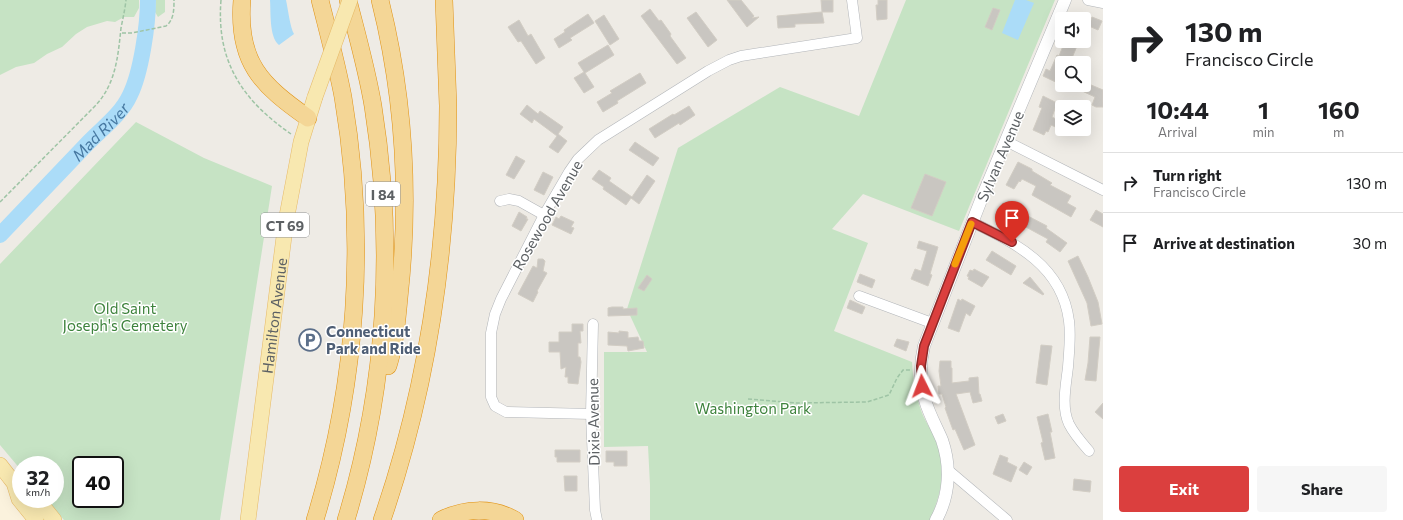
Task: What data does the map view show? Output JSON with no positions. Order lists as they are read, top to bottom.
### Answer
{
  "streets": {
    "highway": ["I 84"],
    "main road": ["CT 69", "Hamilton Avenue"],
    "street": ["Sylvan Avenue", "Rosewood Avenue", "Dixie Avenue"]
  },
  "crossings": [
    ["I 84", "Hamilton Avenue"],
    ["Rosewood Avenue", "Dixie Avenue"]
  ],
  "water": ["Mad River"],
  "parks": ["Old Saint Joseph's Cemetery", "Washington Park"],
  "places": {
    "parking": ["Connecticut Park and Ride"]
  },
  "page": {
    "turn": ["130 m", "Francisco Circle"],
    "eta": [
      "10:44",
      "Arrival",
      "1",
      "min",
      "160",
      "m"
    ],
    "list": [
      {
        "name": "Turn right",
        "note": "Francisco Circle",
        "value": "130 m"
      },
      {
        "name": "Arrive at destination",
        "value": "30 m"
      }
    ],
    "speed": "32 km/h",
    "limit": "40",
    "buttons": ["Exit", "Share"]
  }
}
